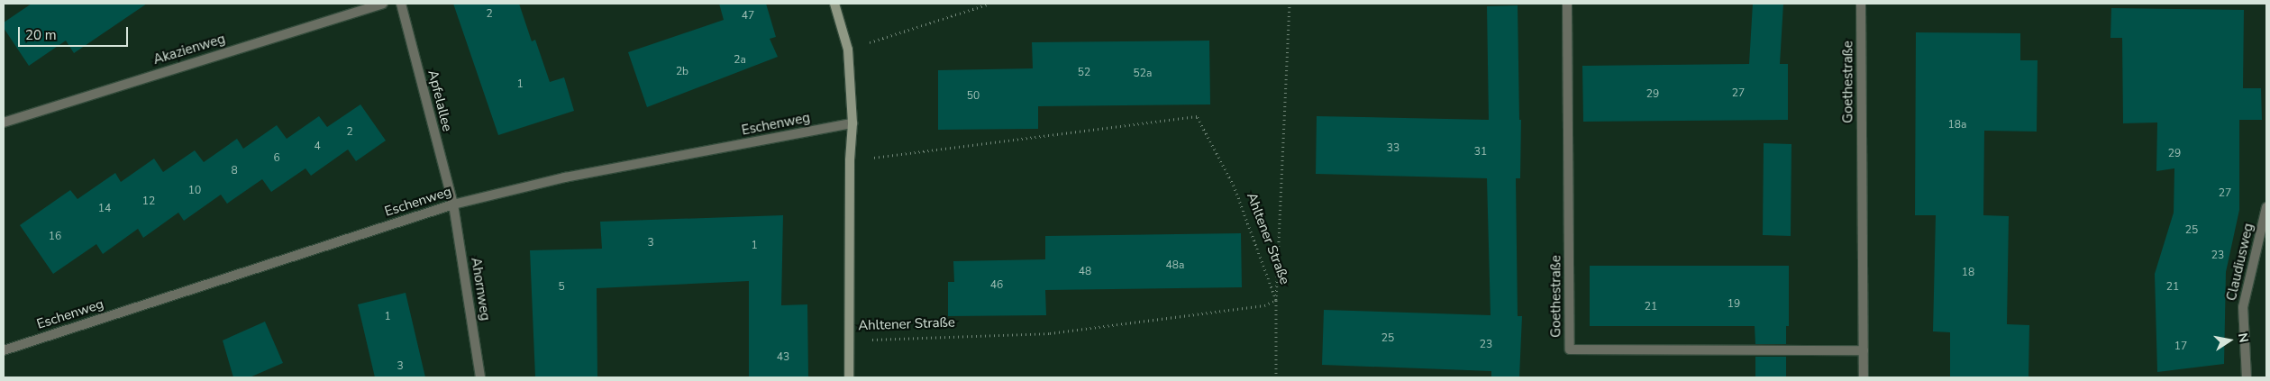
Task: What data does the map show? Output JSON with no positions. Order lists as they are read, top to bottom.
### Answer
{
  "streets": {
    "main road": ["Ahltener Straße"],
    "street": [
      "Akazienweg",
      "Goethestraße",
      "Apfelallee",
      "Eschenweg",
      "Claudiusweg",
      "Ahornweg"
    ]
  },
  "crossings": [
    ["Apfelallee", "Eschenweg"],
    ["Apfelallee", "Ahornweg"],
    ["Eschenweg", "Ahltener Straße"],
    ["Eschenweg", "Ahornweg"]
  ],
  "house_numbers": [
    "2",
    "47",
    "2a",
    "2b",
    "52",
    "52a",
    "1",
    "27",
    "29",
    "50",
    "18a",
    "2",
    "4",
    "33",
    "31",
    "29",
    "6",
    "8",
    "10",
    "27",
    "12",
    "14",
    "25",
    "16",
    "3",
    "1",
    "23",
    "48a",
    "48",
    "18",
    "46",
    "5",
    "21",
    "19",
    "21",
    "1",
    "25",
    "23",
    "17",
    "43",
    "3"
  ],
  "scale_bar": "20 m",
  "north": "right"
}
